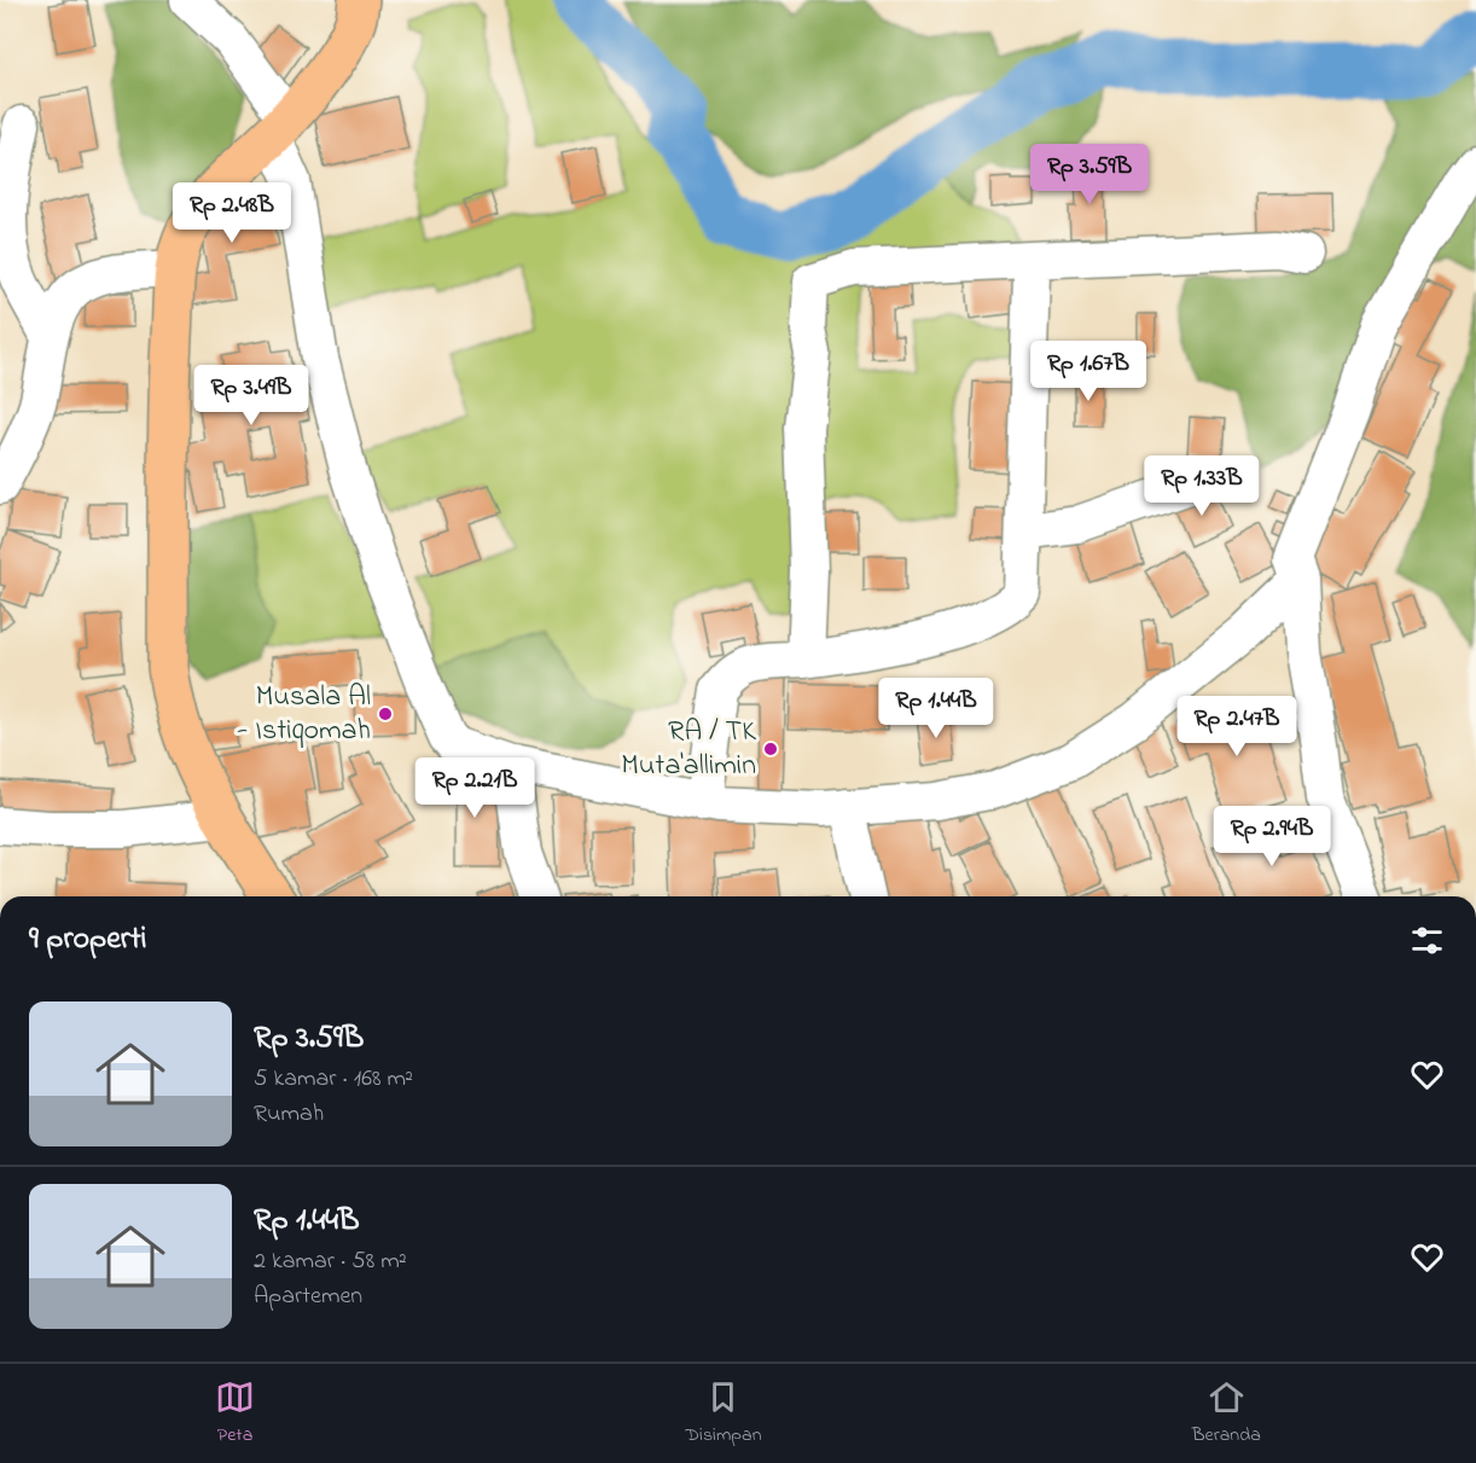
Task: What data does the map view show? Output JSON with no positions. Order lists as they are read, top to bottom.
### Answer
{
  "places": ["Musala Al - Istiqomah", "RA / TK Muta'allimin"],
  "page": {
    "price": [
      "Rp 3.59B",
      "Rp 2.48B",
      "Rp 1.67B",
      "Rp 3.49B",
      "Rp 1.33B",
      "Rp 1.44B",
      "Rp 2.47B",
      "Rp 2.21B",
      "Rp 2.94B"
    ],
    "heading": "9 properti",
    "list": [
      {
        "name": "Rp 3.59B",
        "note": "5 kamar · 168 m² · Rumah"
      },
      {
        "name": "Rp 1.44B",
        "note": "2 kamar · 58 m² · Apartemen"
      }
    ],
    "tabs": ["Peta", "Disimpan", "Beranda"]
  }
}
